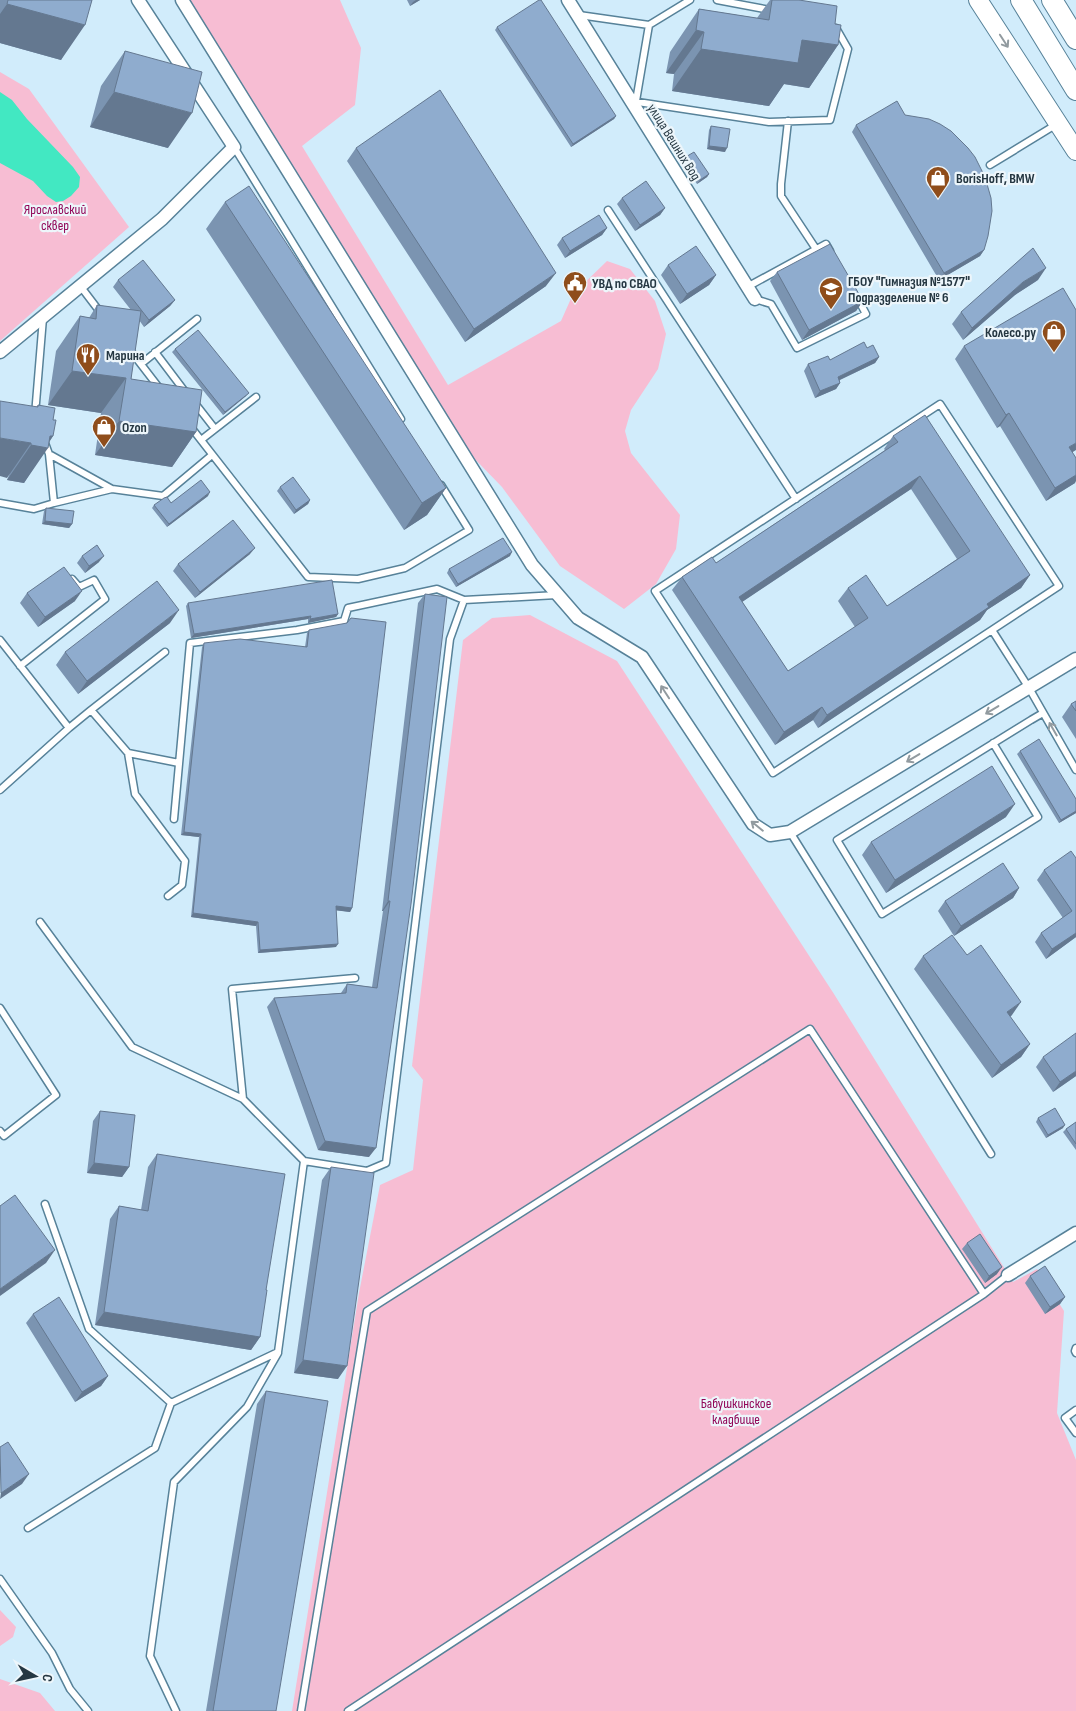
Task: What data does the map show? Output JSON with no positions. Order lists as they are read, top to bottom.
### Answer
{
  "streets": {
    "street": ["улица Вешних Вод"]
  },
  "parks": ["Ярославский сквер", "Бабушкинское кладбище"],
  "places": {
    "shop": ["BorisHoff, BMW", "Колесо.ру", "Ozon"],
    "public building": ["УВД по СВАО"],
    "school or university": ["ГБОУ \"Гимназия №1577\" Подразделение № 6"],
    "restaurant": ["Марина"]
  },
  "north": "right"
}
